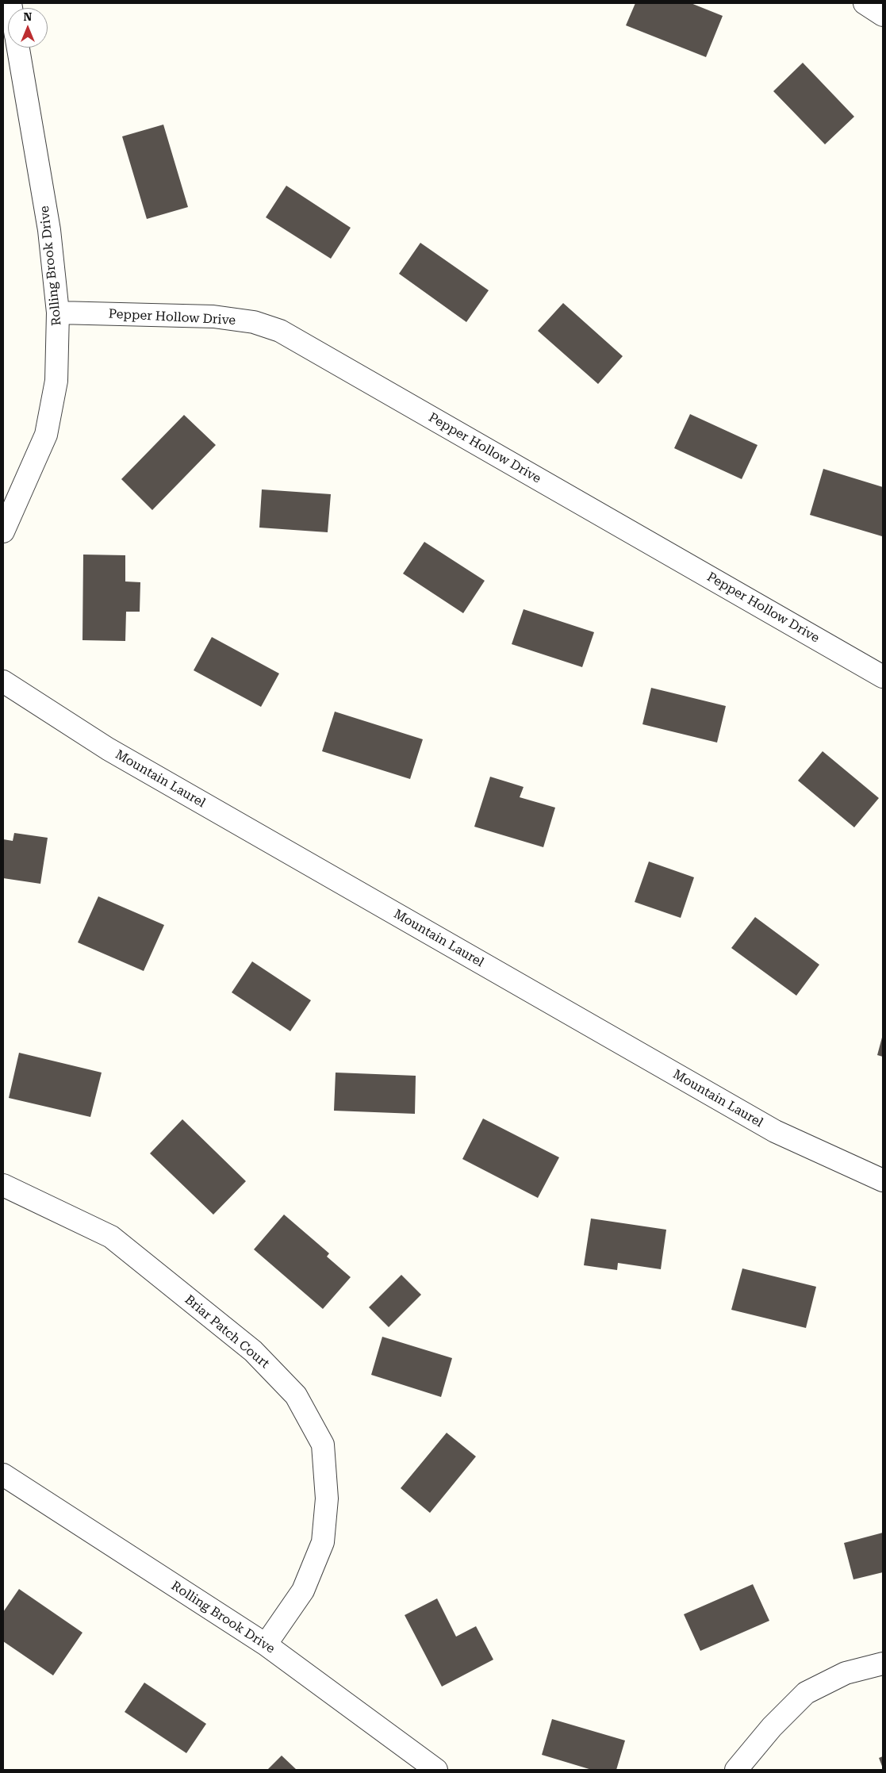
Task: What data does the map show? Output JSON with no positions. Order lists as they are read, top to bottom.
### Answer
{
  "streets": {
    "street": [
      "Rolling Brook Drive",
      "Pepper Hollow Drive",
      "Mountain Laurel",
      "Briar Patch Court"
    ]
  },
  "crossings": [
    ["Rolling Brook Drive", "Pepper Hollow Drive"],
    ["Rolling Brook Drive", "Briar Patch Court"]
  ],
  "north": "top"
}
